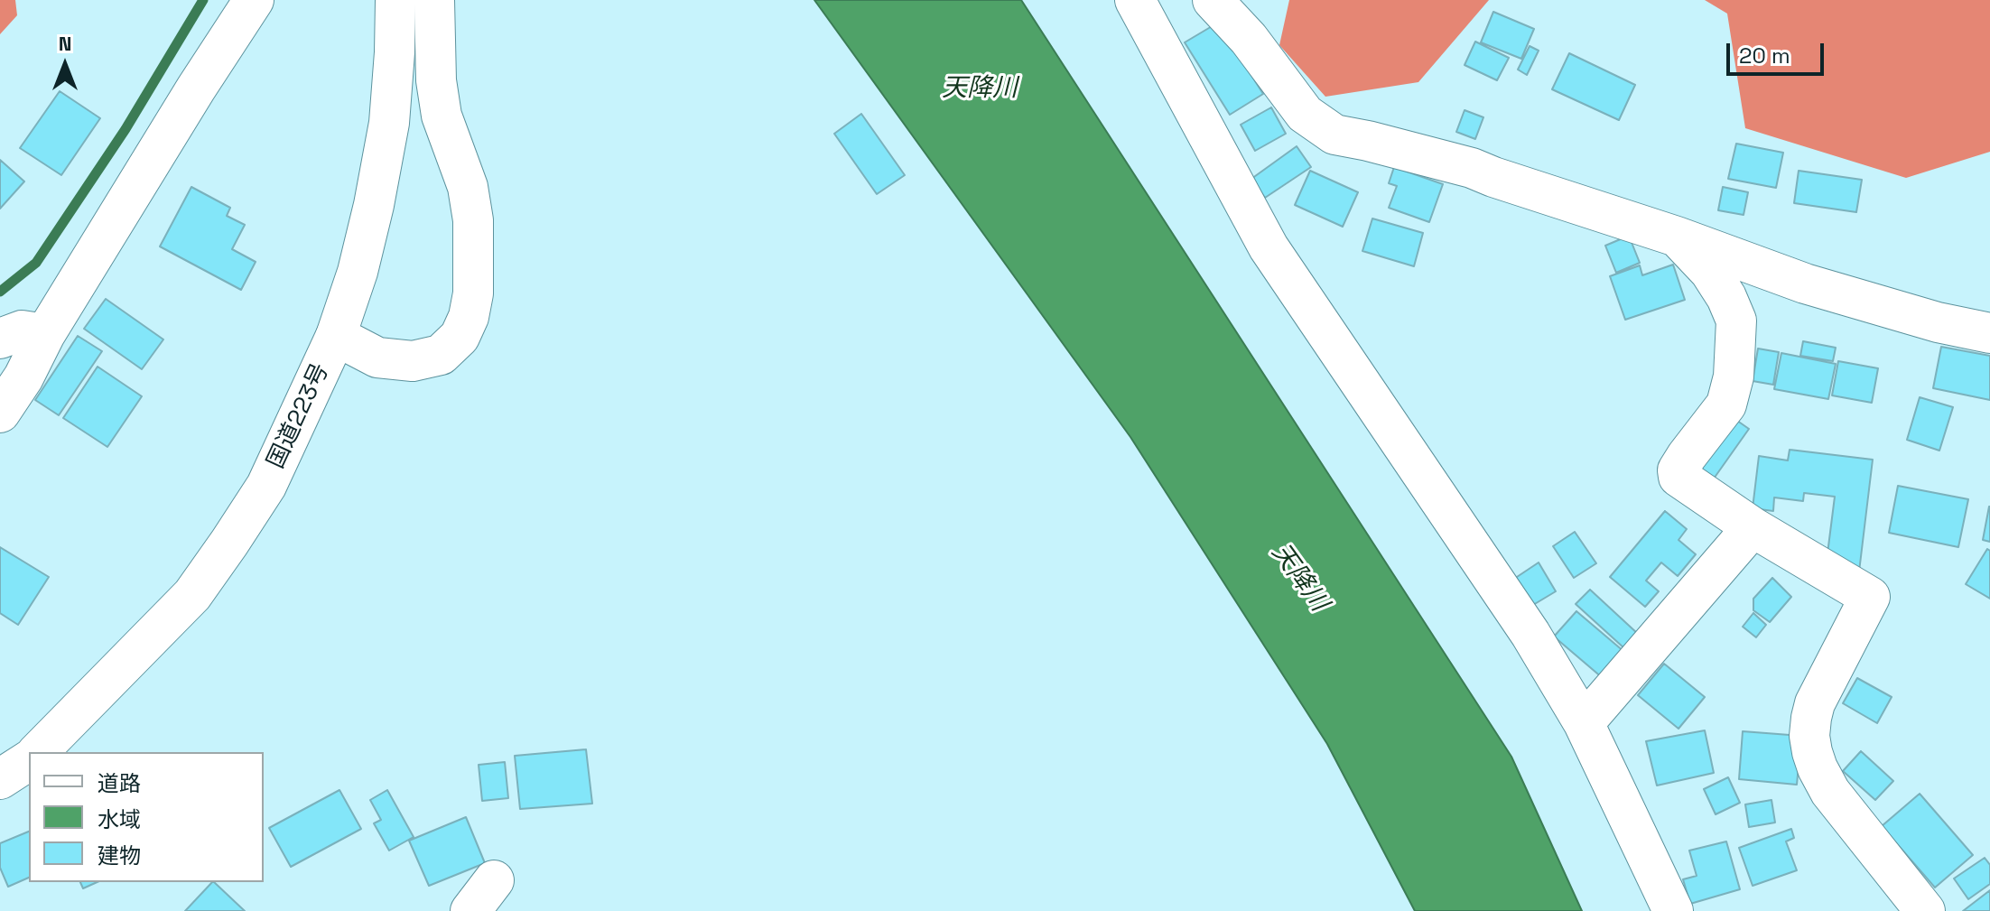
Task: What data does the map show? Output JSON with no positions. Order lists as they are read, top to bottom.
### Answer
{
  "streets": {
    "main road": ["国道223号"]
  },
  "water": ["天降川"],
  "legend": ["道路", "水域", "建物"],
  "scale_bar": "20 m",
  "north": "top"
}
